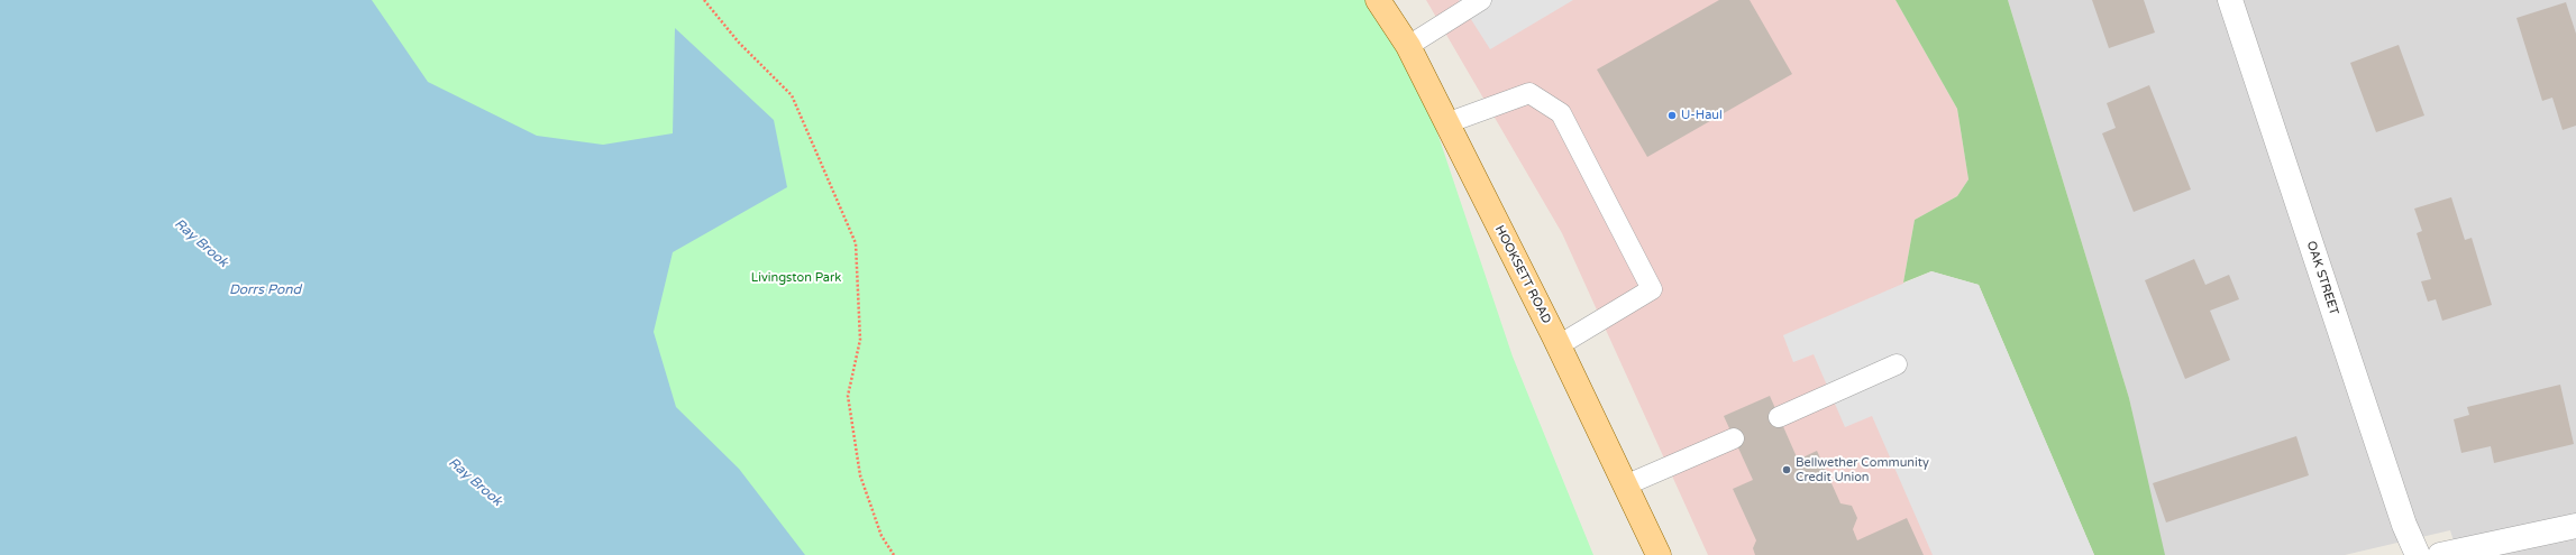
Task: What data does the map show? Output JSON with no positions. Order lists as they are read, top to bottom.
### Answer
{
  "streets": {
    "main road": ["HOOKSETT ROAD"],
    "street": ["OAK STREET"]
  },
  "water": ["Ray Brook", "Dorrs Pond"],
  "parks": ["Livingston Park"],
  "places": ["U-Haul", "Bellwether Community Credit Union"]
}
